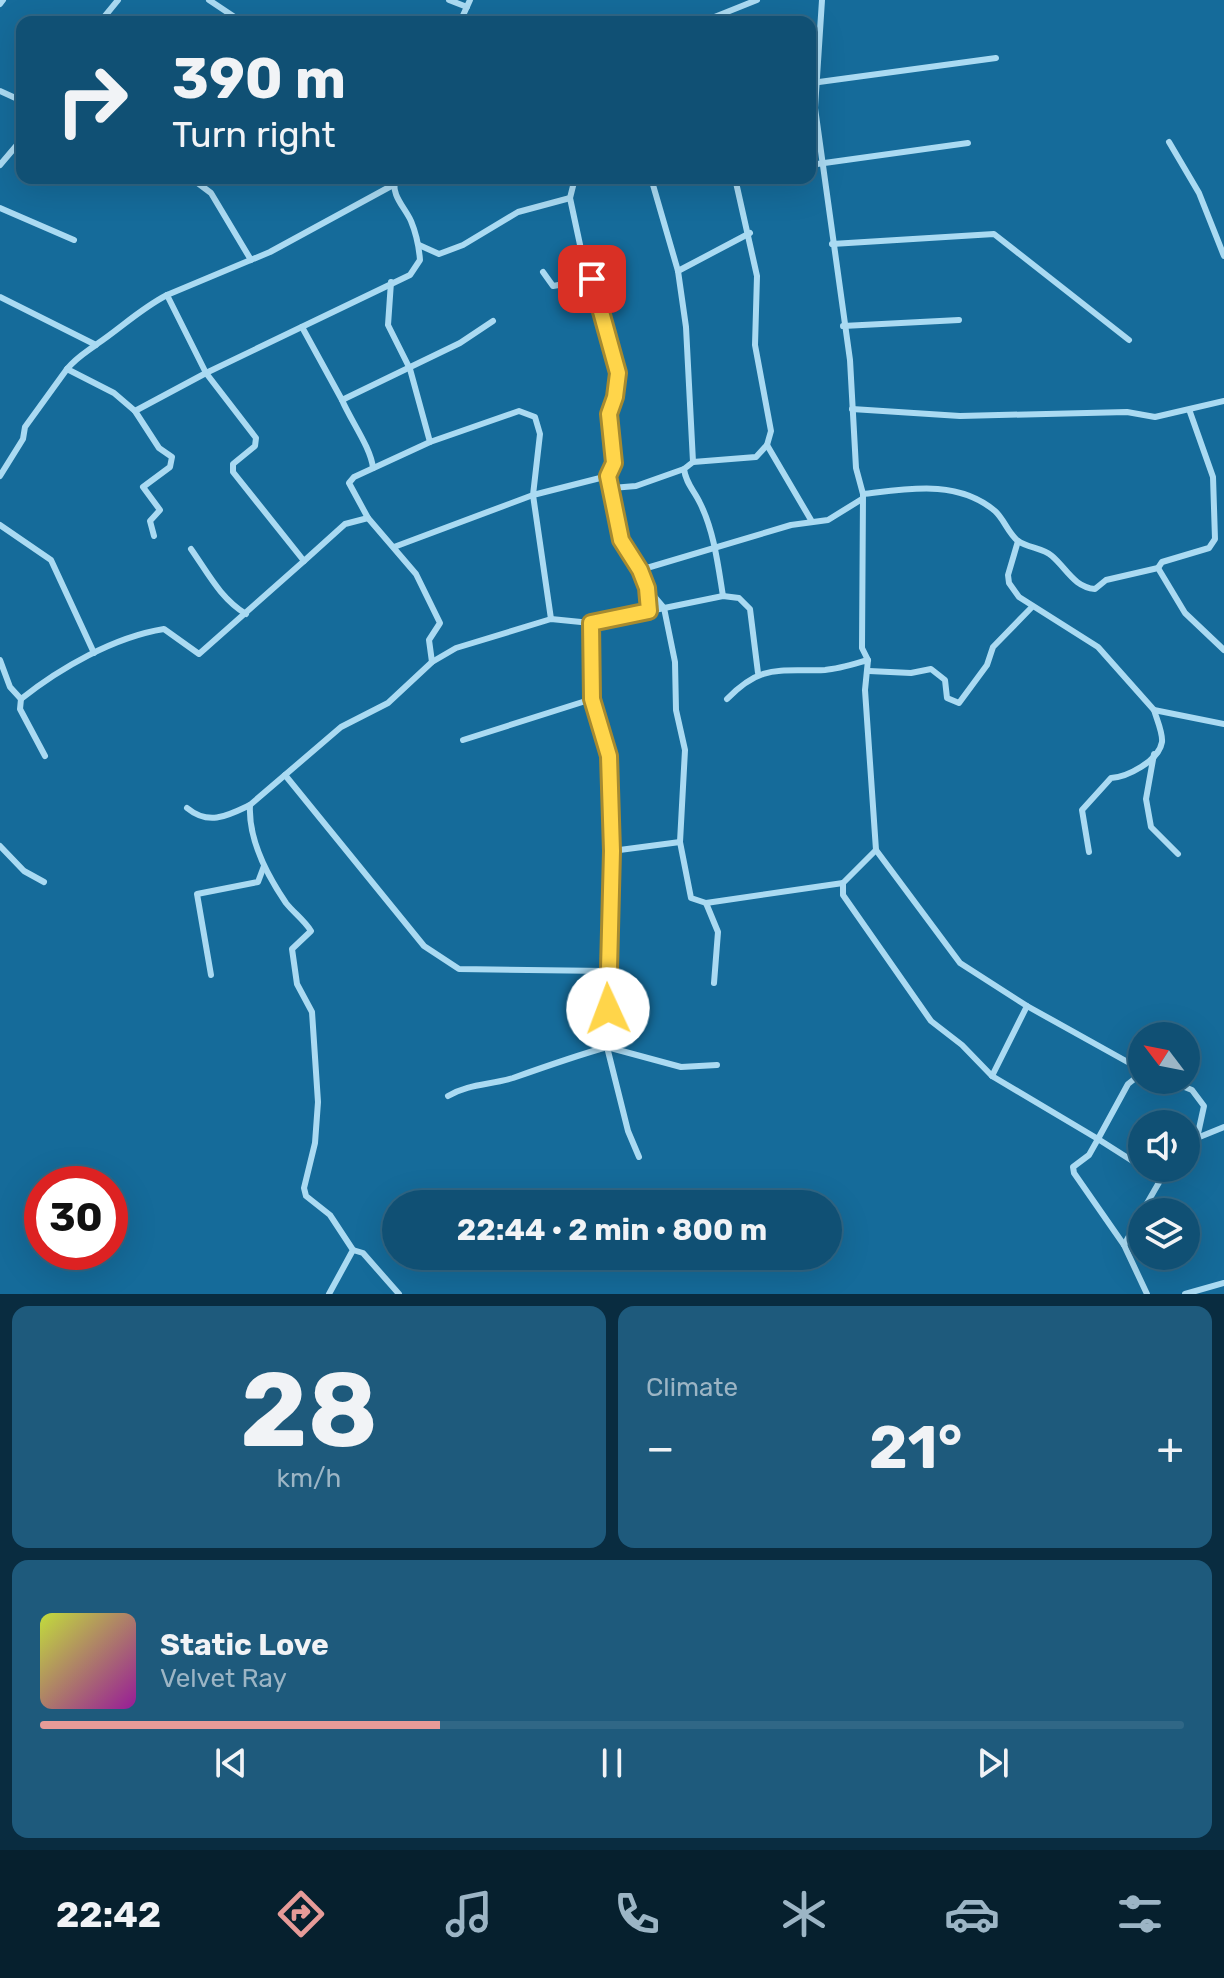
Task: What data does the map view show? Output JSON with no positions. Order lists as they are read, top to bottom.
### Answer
{
  "north": "top left",
  "page": {
    "turn": ["390 m", "Turn right"],
    "limit": "30",
    "trip": "22:44 · 2 min · 800 m",
    "tile": [
      ["28", "km/h"],
      "Climate"
    ],
    "heat": ["−", "21°", "+"],
    "song": ["Static Love", "Velvet Ray"],
    "tabs": "22:42"
  }
}
